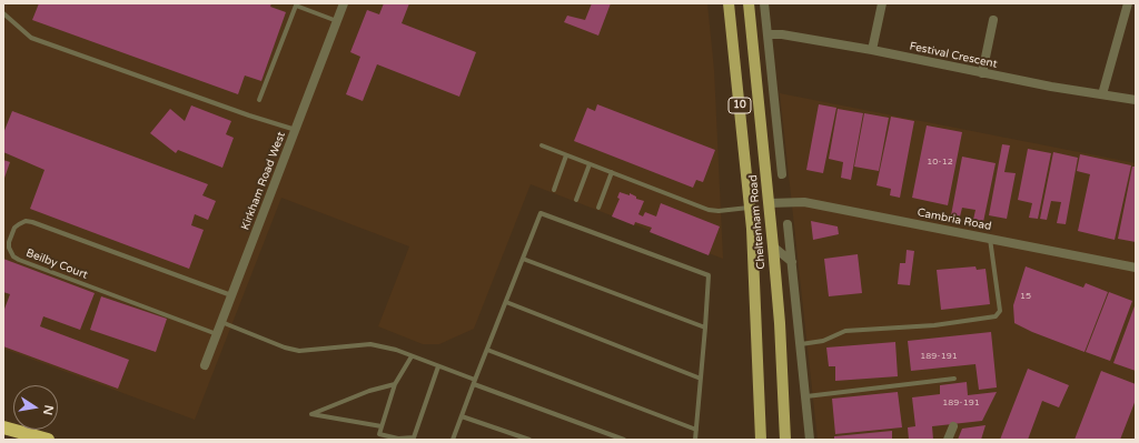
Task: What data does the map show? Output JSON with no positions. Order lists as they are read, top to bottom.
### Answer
{
  "streets": {
    "main road": ["10", "Cheltenham Road"],
    "street": ["Festival Crescent", "Kirkham Road West", "Cambria Road"],
    "lane": ["Beilby Court"]
  },
  "crossings": [
    ["Kirkham Road West", "Beilby Court"],
    ["Cambria Road", "Cheltenham Road"]
  ],
  "house_numbers": [
    "10-12",
    "15",
    "189-191",
    "189-191"
  ],
  "north": "right"
}
